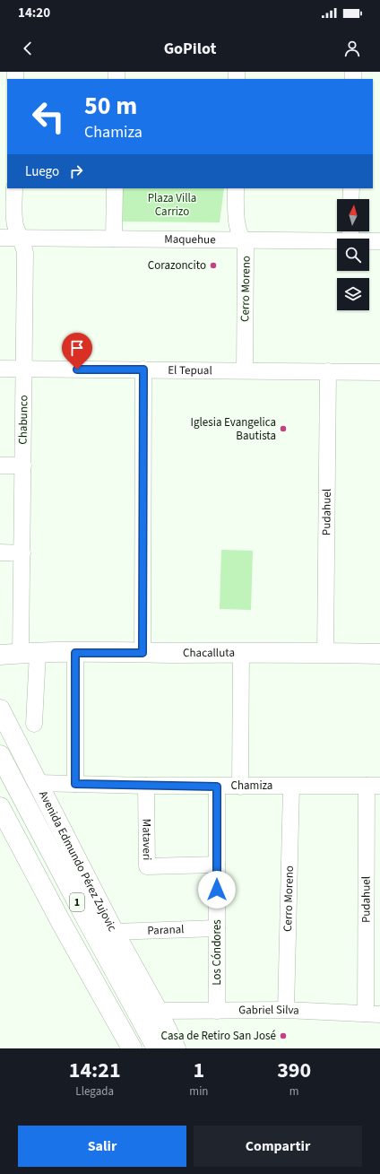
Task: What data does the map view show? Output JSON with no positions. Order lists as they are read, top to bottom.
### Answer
{
  "streets": {
    "main road": ["Chacalluta", "Avenida Edmundo Pérez Zujovic", "1"],
    "street": [
      "Maquehue",
      "Cerro Moreno",
      "El Tepual",
      "Chabunco",
      "Pudahuel",
      "Chamiza",
      "Mataveri",
      "Paranal",
      "Los Cóndores",
      "Gabriel Silva"
    ]
  },
  "crossings": [
    ["Maquehue", "Cerro Moreno"],
    ["Maquehue", "Chabunco"],
    ["Cerro Moreno", "El Tepual"],
    ["Cerro Moreno", "Chamiza"],
    ["Cerro Moreno", "Gabriel Silva"],
    ["El Tepual", "Chabunco"],
    ["El Tepual", "Pudahuel"],
    ["Chabunco", "Chacalluta"],
    ["Pudahuel", "Chacalluta"],
    ["Pudahuel", "Chamiza"],
    ["Pudahuel", "Gabriel Silva"],
    ["Chamiza", "Mataveri"],
    ["Chamiza", "Avenida Edmundo Pérez Zujovic"],
    ["Chamiza", "Los Cóndores"],
    ["Mataveri", "Los Cóndores"],
    ["Avenida Edmundo Pérez Zujovic", "Paranal"],
    ["Avenida Edmundo Pérez Zujovic", "Gabriel Silva"],
    ["Paranal", "Los Cóndores"],
    ["Los Cóndores", "Gabriel Silva"]
  ],
  "parks": ["Plaza Villa Carrizo"],
  "places": ["Corazoncito", "Iglesia Evangelica Bautista", "Casa de Retiro San José"],
  "north": "top",
  "page": {
    "status": "14:20",
    "header": "GoPilot",
    "turn": ["50 m", "Chamiza"],
    "then": "Luego",
    "eta": [
      "14:21",
      "Llegada",
      "1",
      "min",
      "390",
      "m"
    ],
    "buttons": ["Salir", "Compartir"]
  }
}
